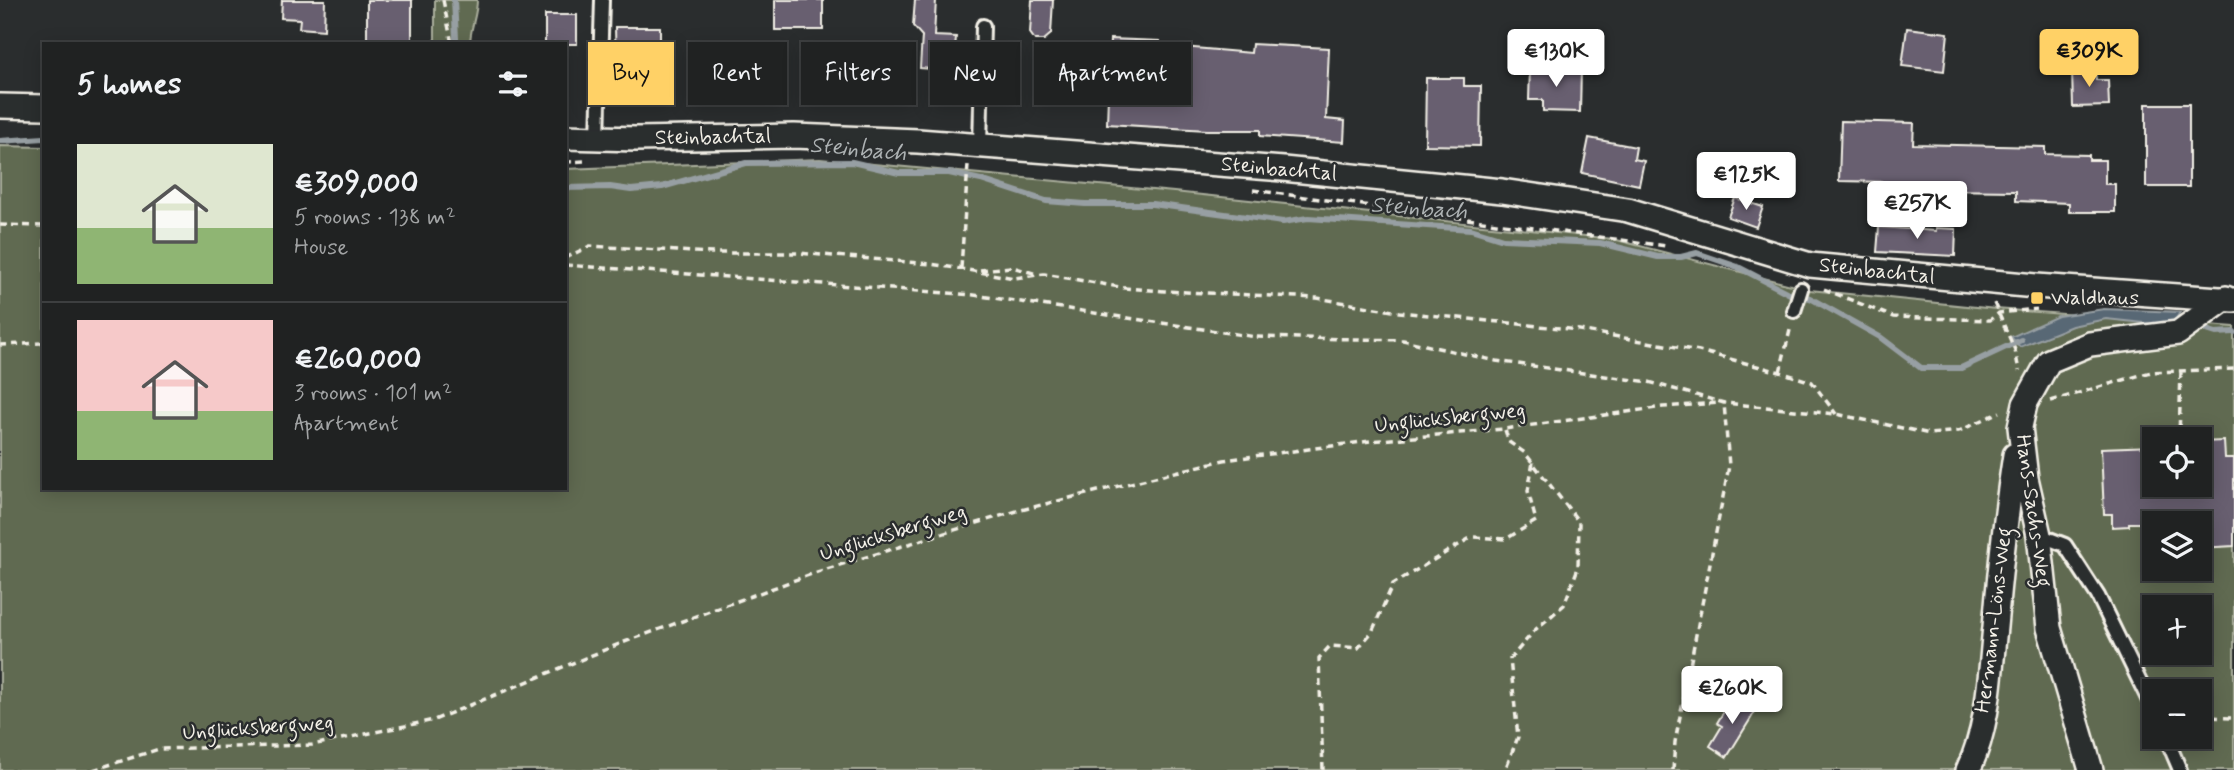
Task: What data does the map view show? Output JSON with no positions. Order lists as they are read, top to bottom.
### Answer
{
  "streets": {
    "street": ["Steinbachtal", "Hans-Sachs-Weg", "Hermann-Löns-Weg"],
    "path": ["Unglücksbergweg"]
  },
  "crossings": [
    ["Steinbachtal", "Hans-Sachs-Weg"],
    ["Hans-Sachs-Weg", "Hermann-Löns-Weg"]
  ],
  "water": ["Steinbach"],
  "places": {
    "transit": ["Waldhaus"]
  },
  "page": {
    "price": [
      "€130K",
      "€309K",
      "€125K",
      "€257K",
      "€260K"
    ],
    "chip": [
      "Buy",
      "Rent",
      "Filters",
      "New",
      "Apartment"
    ],
    "heading": "5 homes",
    "list": [
      {
        "name": "€309,000",
        "note": "5 rooms · 138 m² · House"
      },
      {
        "name": "€260,000",
        "note": "3 rooms · 101 m² · Apartment"
      }
    ],
    "map_buttons": ["+", "−"]
  }
}
